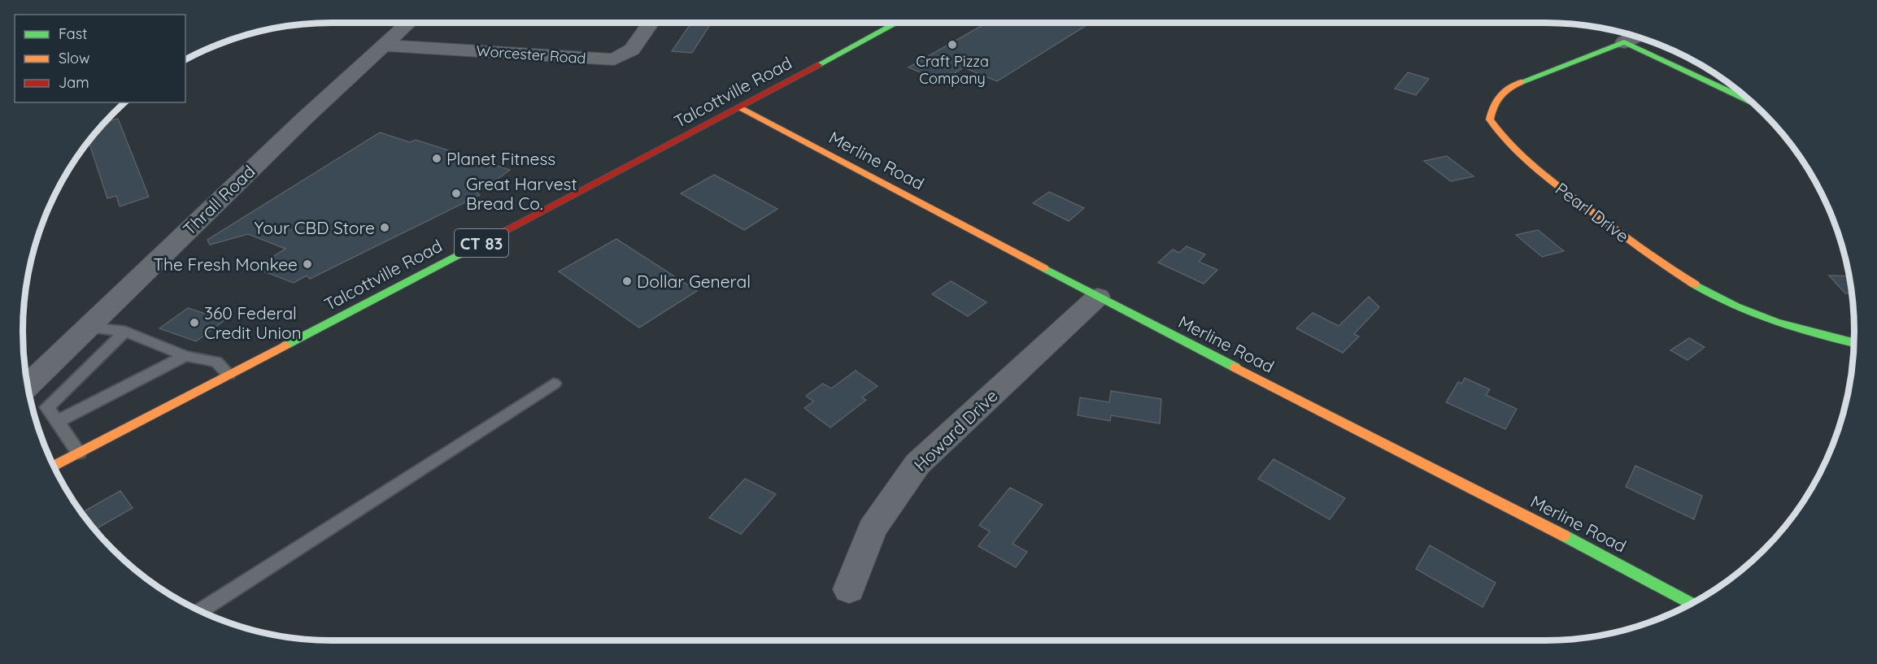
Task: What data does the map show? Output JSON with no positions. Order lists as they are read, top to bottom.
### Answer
{
  "streets": {
    "street": [
      "Worcester Road",
      "Talcottville Road",
      "Merline Road",
      "Thrall Road",
      "Pearl Drive",
      "CT 83",
      "Howard Drive"
    ]
  },
  "crossings": [
    ["Worcester Road", "Thrall Road"],
    ["Talcottville Road", "Merline Road"],
    ["Merline Road", "Howard Drive"]
  ],
  "places": [
    "Craft Pizza Company",
    "Planet Fitness",
    "Great Harvest Bread Co.",
    "Your CBD Store",
    "The Fresh Monkee",
    "Dollar General",
    "360 Federal Credit Union"
  ],
  "legend": ["Fast", "Slow", "Jam"]
}
